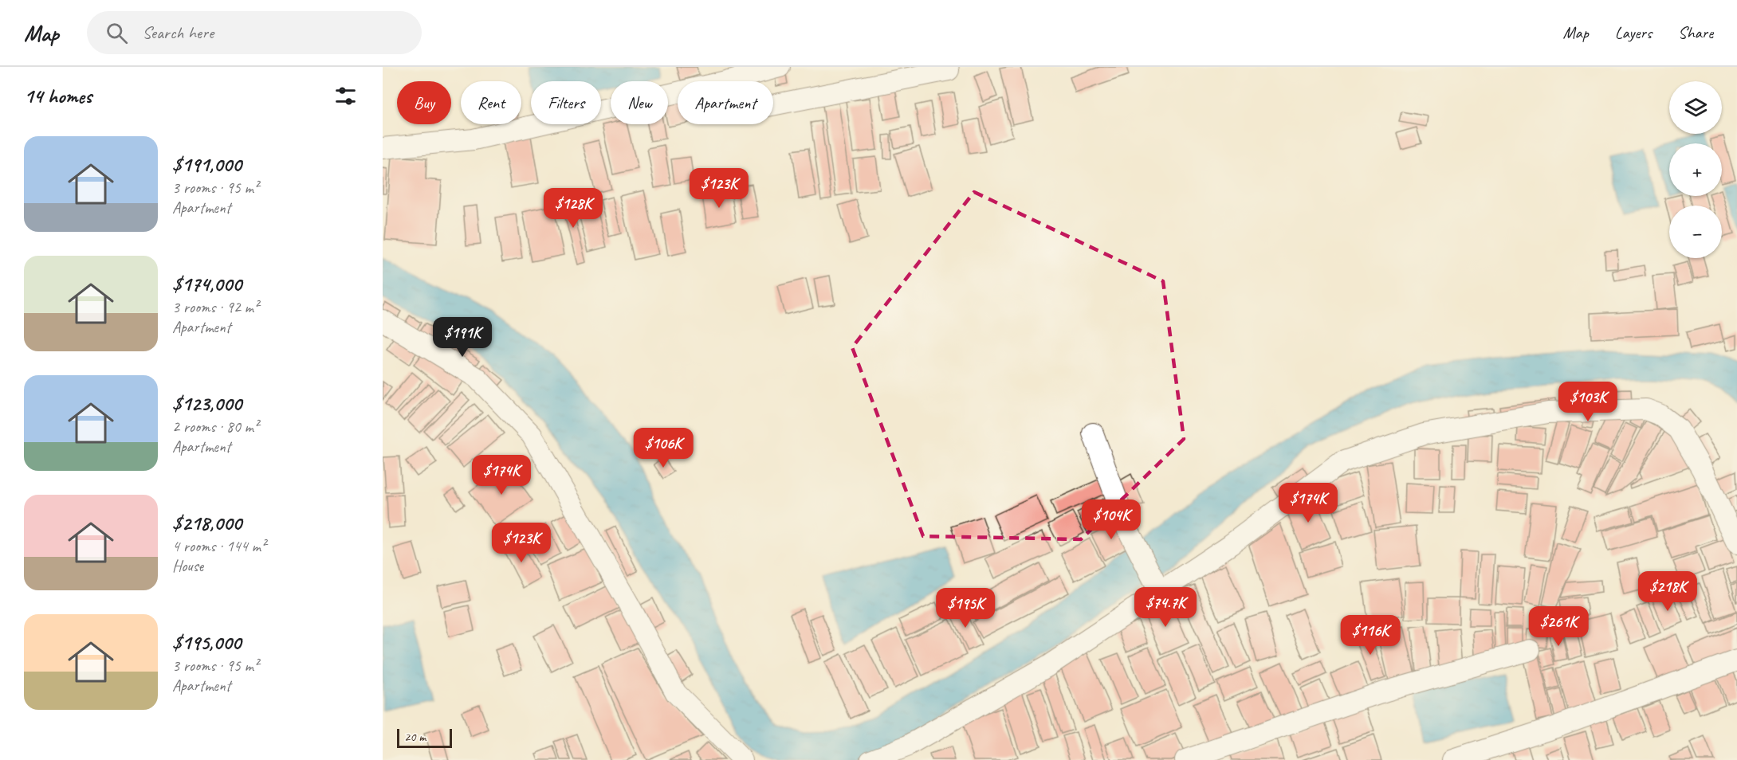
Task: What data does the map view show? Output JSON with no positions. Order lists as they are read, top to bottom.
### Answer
{
  "scale_bar": "20 m",
  "page": {
    "header": "Map",
    "search": "Search here",
    "nav": ["Map", "Layers", "Share"],
    "heading": "14 homes",
    "map_buttons": ["+", "−"],
    "chip": [
      "Buy",
      "Rent",
      "Filters",
      "New",
      "Apartment"
    ],
    "list": [
      {
        "name": "$191,000",
        "note": "3 rooms · 95 m² · Apartment"
      },
      {
        "name": "$174,000",
        "note": "3 rooms · 92 m² · Apartment"
      },
      {
        "name": "$123,000",
        "note": "2 rooms · 80 m² · Apartment"
      },
      {
        "name": "$218,000",
        "note": "4 rooms · 144 m² · House"
      },
      {
        "name": "$195,000",
        "note": "3 rooms · 95 m² · Apartment"
      }
    ],
    "price": [
      "$123K",
      "$128K",
      "$191K",
      "$103K",
      "$106K",
      "$174K",
      "$174K",
      "$104K",
      "$123K",
      "$218K",
      "$74.7K",
      "$195K",
      "$261K",
      "$116K"
    ],
    "scale": "20 m"
  }
}
